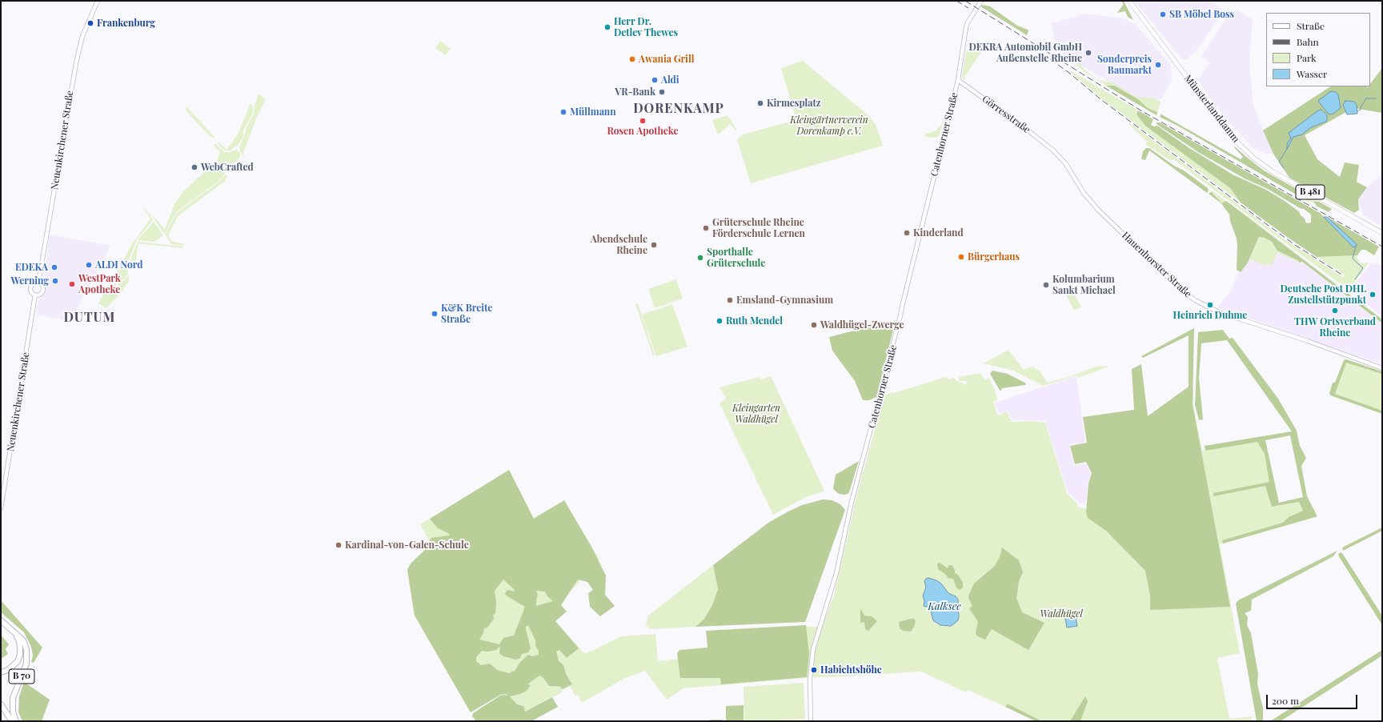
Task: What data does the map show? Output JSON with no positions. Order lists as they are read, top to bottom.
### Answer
{
  "streets": {
    "highway": ["B 70"],
    "main road": ["Münsterlanddamm", "B 481"],
    "street": [
      "Görresstraße",
      "Catenhorner Straße",
      "Neuenkirchener Straße",
      "Hauenhorster Straße"
    ]
  },
  "crossings": [
    ["Görresstraße", "Catenhorner Straße"],
    ["Görresstraße", "Hauenhorster Straße"]
  ],
  "districts": ["DORENKAMP", "DUTUM"],
  "water": ["Kalksee"],
  "parks": ["Kleingärtnerverein Dorenkamp e.V.", "Kleingarten Waldhügel", "Waldhügel"],
  "places": [
    "SB Möbel Boss",
    "Frankenburg",
    "Herr Dr. Detlev Thewes",
    "DEKRA Automobil GmbH Außenstelle Rheine",
    "Awania Grill",
    "Sonderpreis Baumarkt",
    "Aldi",
    "VR-Bank",
    "Kirmesplatz",
    "Müllmann",
    "Rosen Apotheke",
    "WebCrafted",
    "Grüterschule Rheine Förderschule Lernen",
    "Kinderland",
    "Abendschule Rheine",
    "Bürgerhaus",
    "Sporthalle Grüterschule",
    "ALDI Nord",
    "EDEKA",
    "Werning",
    "WestPark Apotheke",
    "Kolumbarium Sankt Michael",
    "Deutsche Post DHL Zustellstützpunkt",
    "Emsland-Gymnasium",
    "Heinrich Duhme",
    "THW Ortsverband Rheine",
    "K&K Breite Straße",
    "Ruth Mendel",
    "Waldhügel-Zwerge",
    "Kardinal-von-Galen-Schule",
    "Habichtshöhe"
  ],
  "legend": [
    "Straße",
    "Bahn",
    "Park",
    "Wasser"
  ],
  "scale_bar": "200 m"
}
